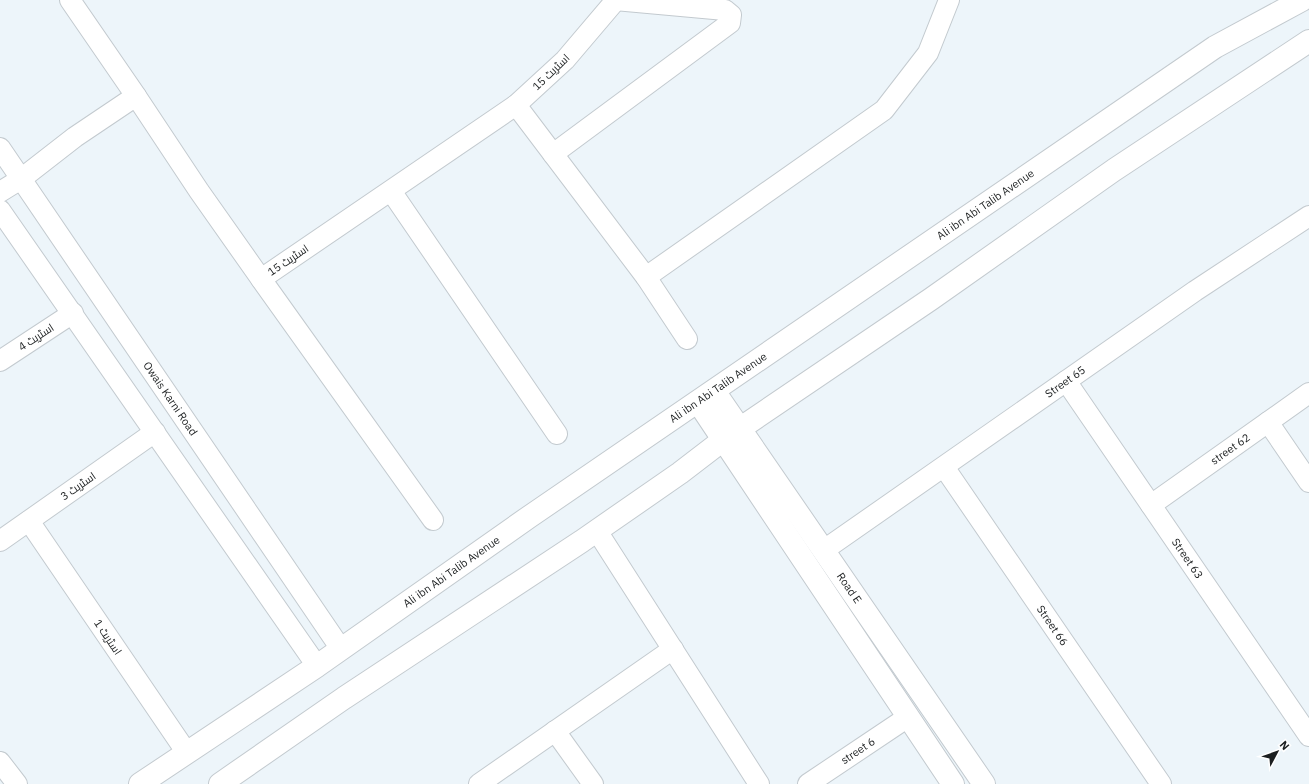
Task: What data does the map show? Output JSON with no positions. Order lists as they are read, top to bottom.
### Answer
{
  "streets": {
    "main road": ["Ali ibn Abi Talib Avenue", "Road E"],
    "street": [
      "اسٹریٹ 15",
      "اسٹریٹ 4",
      "Street 65",
      "Owais Karni Road",
      "street 62",
      "اسٹریٹ 3",
      "Street 63",
      "Street 66",
      "اسٹریٹ 1",
      "street 6"
    ]
  },
  "crossings": [
    ["Ali ibn Abi Talib Avenue", "Owais Karni Road"],
    ["Ali ibn Abi Talib Avenue", "Road E"],
    ["Ali ibn Abi Talib Avenue", "اسٹریٹ 1"],
    ["Street 65", "Street 63"],
    ["Street 65", "Road E"],
    ["Street 65", "Street 66"],
    ["street 62", "Street 63"],
    ["اسٹریٹ 3", "اسٹریٹ 1"],
    ["Road E", "street 6"]
  ],
  "north": "top right"
}
